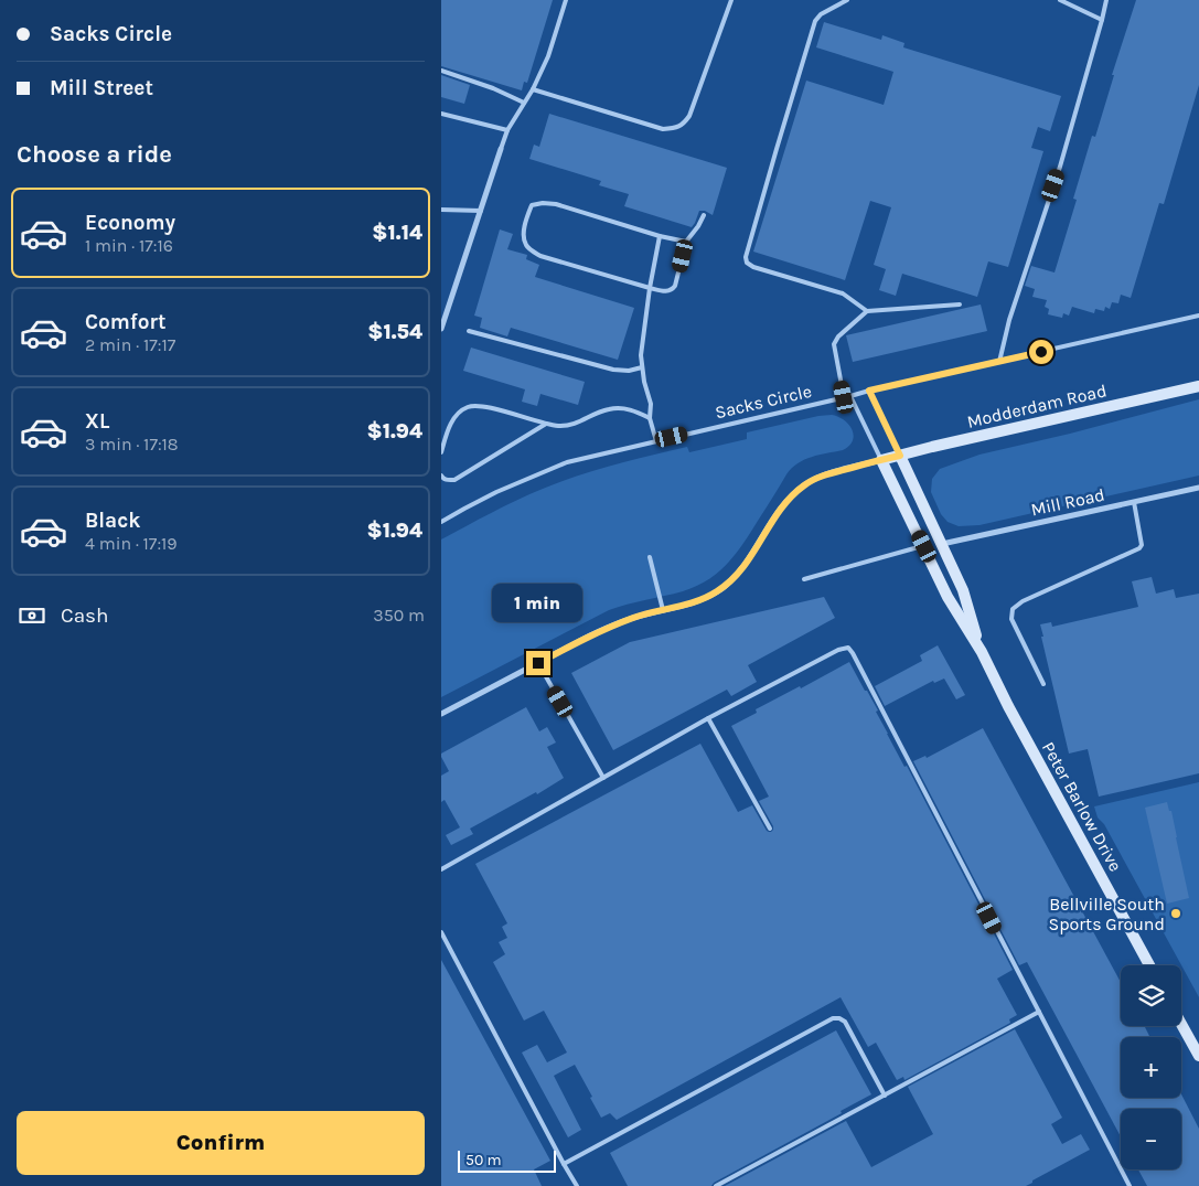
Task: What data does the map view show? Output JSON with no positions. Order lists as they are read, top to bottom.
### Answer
{
  "streets": {
    "street": ["Modderdam Road", "Mill Road", "Peter Barlow Drive"],
    "lane": ["Sacks Circle"]
  },
  "crossings": [
    ["Sacks Circle", "Peter Barlow Drive"],
    ["Modderdam Road", "Peter Barlow Drive"],
    ["Mill Road", "Peter Barlow Drive"]
  ],
  "places": ["Bellville South Sports Ground"],
  "scale_bar": "50 m",
  "page": {
    "banner": ["Sacks Circle", "Mill Street"],
    "heading": "Choose a ride",
    "list": [
      {
        "name": "Economy",
        "note": "1 min · 17:16",
        "value": "$1.14"
      },
      {
        "name": "Comfort",
        "note": "2 min · 17:17",
        "value": "$1.54"
      },
      {
        "name": "XL",
        "note": "3 min · 17:18",
        "value": "$1.94"
      },
      {
        "name": "Black",
        "note": "4 min · 17:19",
        "value": "$1.94"
      }
    ],
    "bubble": "1 min",
    "pay": ["Cash", "350 m"],
    "map_buttons": ["+", "−"],
    "buttons": "Confirm",
    "scale": "50 m"
  }
}
